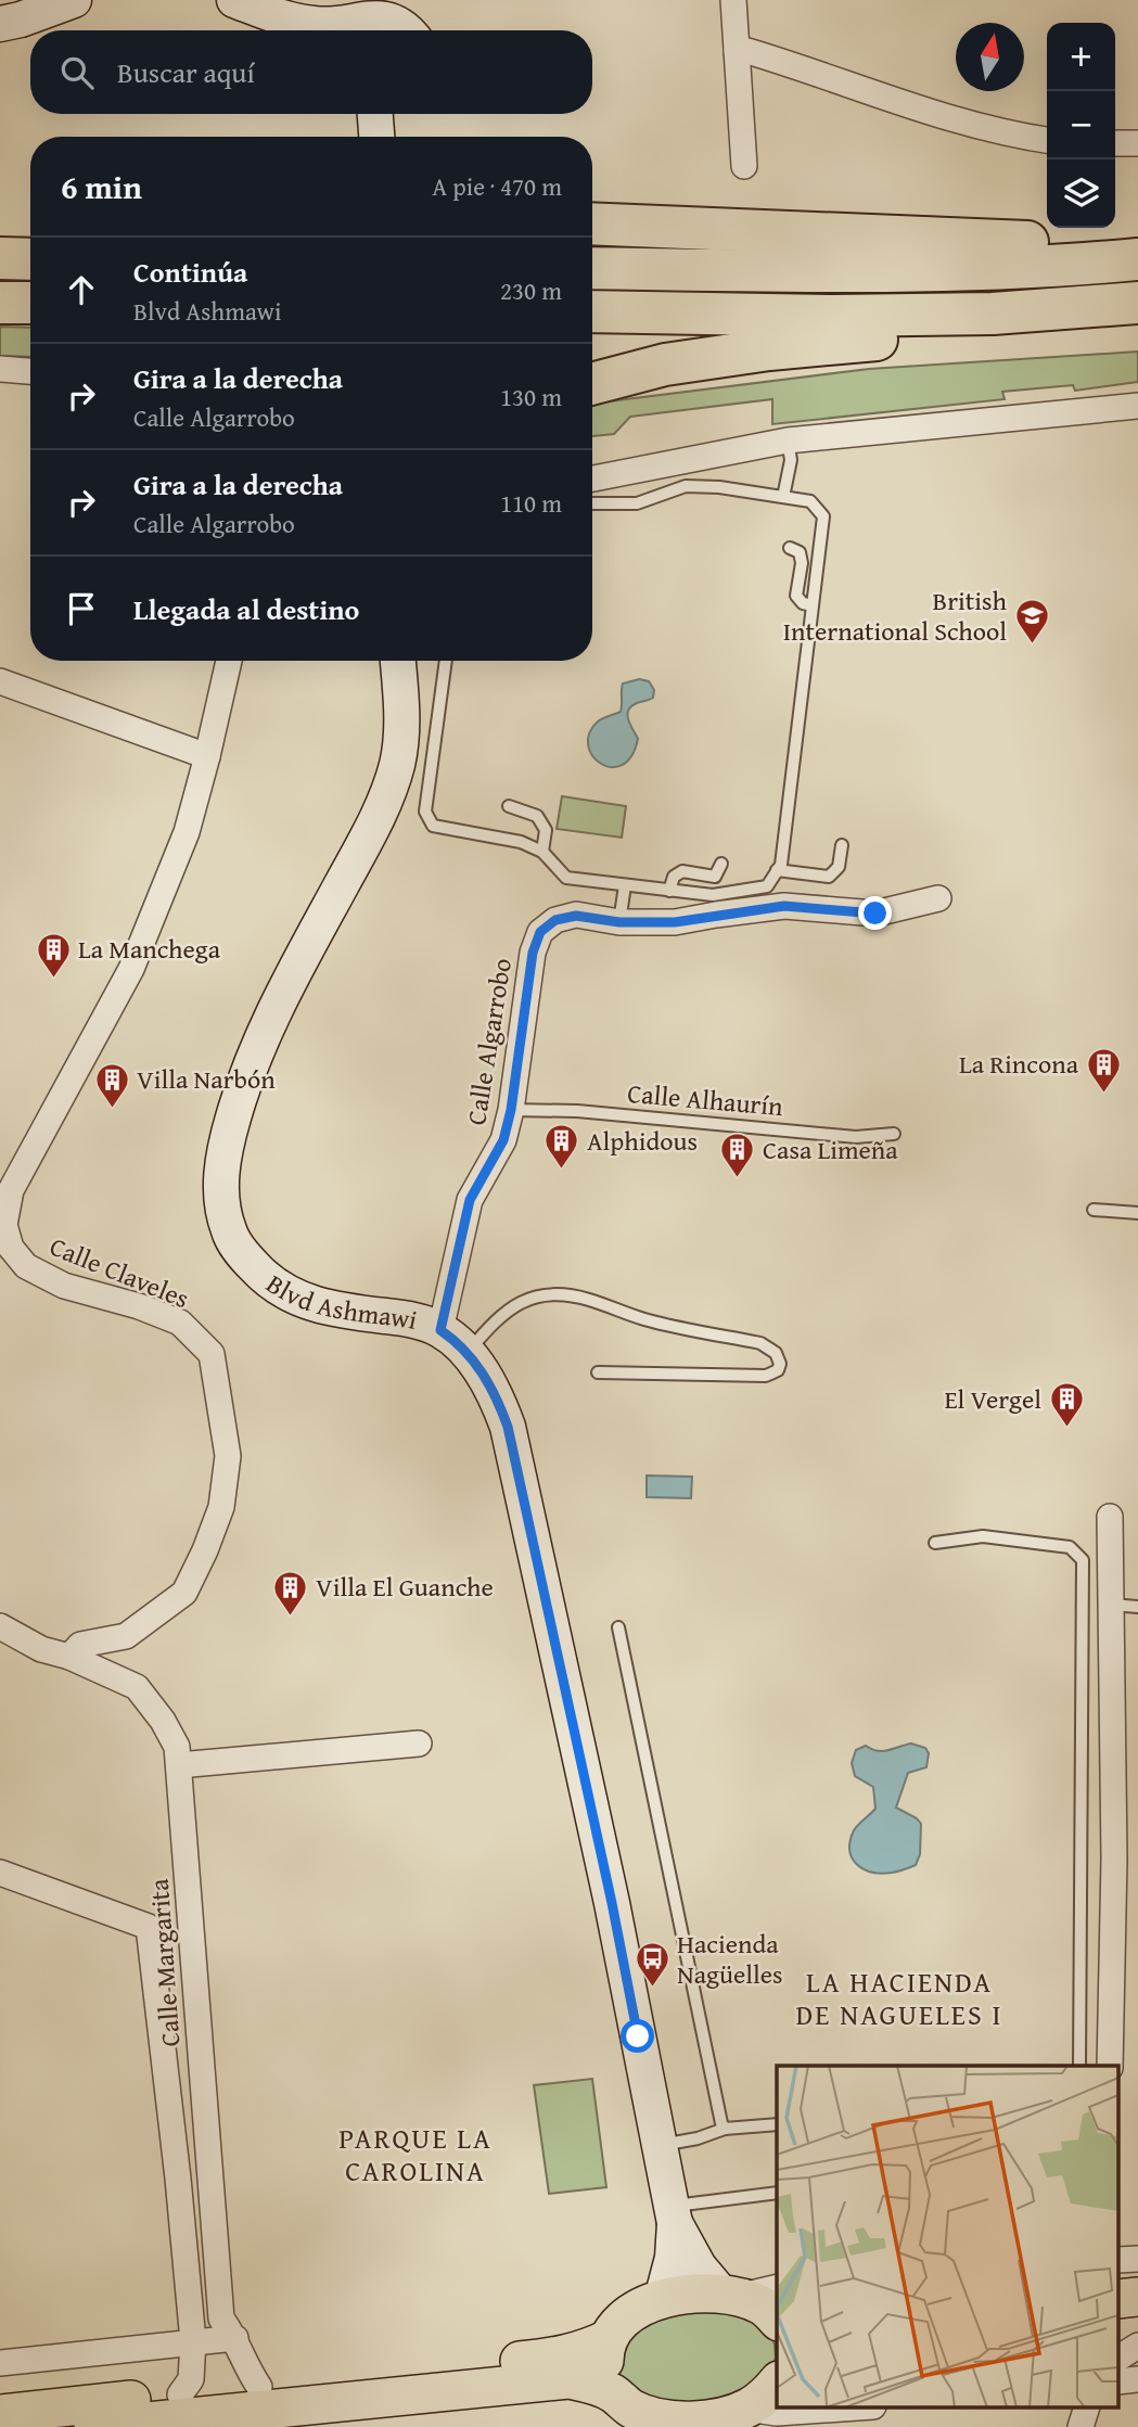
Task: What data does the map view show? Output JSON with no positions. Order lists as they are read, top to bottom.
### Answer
{
  "streets": {
    "street": [
      "Calle Algarrobo",
      "Calle Claveles",
      "Blvd Ashmawi",
      "Calle Margarita"
    ],
    "lane": ["Calle Alhaurín"]
  },
  "crossings": [
    ["Calle Algarrobo", "Calle Alhaurín"],
    ["Calle Algarrobo", "Blvd Ashmawi"],
    ["Calle Claveles", "Calle Margarita"]
  ],
  "districts": ["LA HACIENDA DE NAGUELES I", "PARQUE LA CAROLINA"],
  "places": {
    "school or university": ["British International School"],
    "building": [
      "La Manchega",
      "La Rincona",
      "Villa Narbón",
      "Alphidous",
      "Casa Limeña",
      "El Vergel",
      "Villa El Guanche"
    ],
    "bus stop": ["Hacienda Nagüelles"]
  },
  "north": "top",
  "page": {
    "map_buttons": ["+", "−"],
    "search": "Buscar aquí",
    "heading": ["6 min", "A pie · 470 m"],
    "list": [
      ["Continúa", "Blvd Ashmawi", "230 m"],
      ["Gira a la derecha", "Calle Algarrobo", "130 m"],
      ["Gira a la derecha", "Calle Algarrobo", "110 m"],
      "Llegada al destino"
    ]
  }
}
